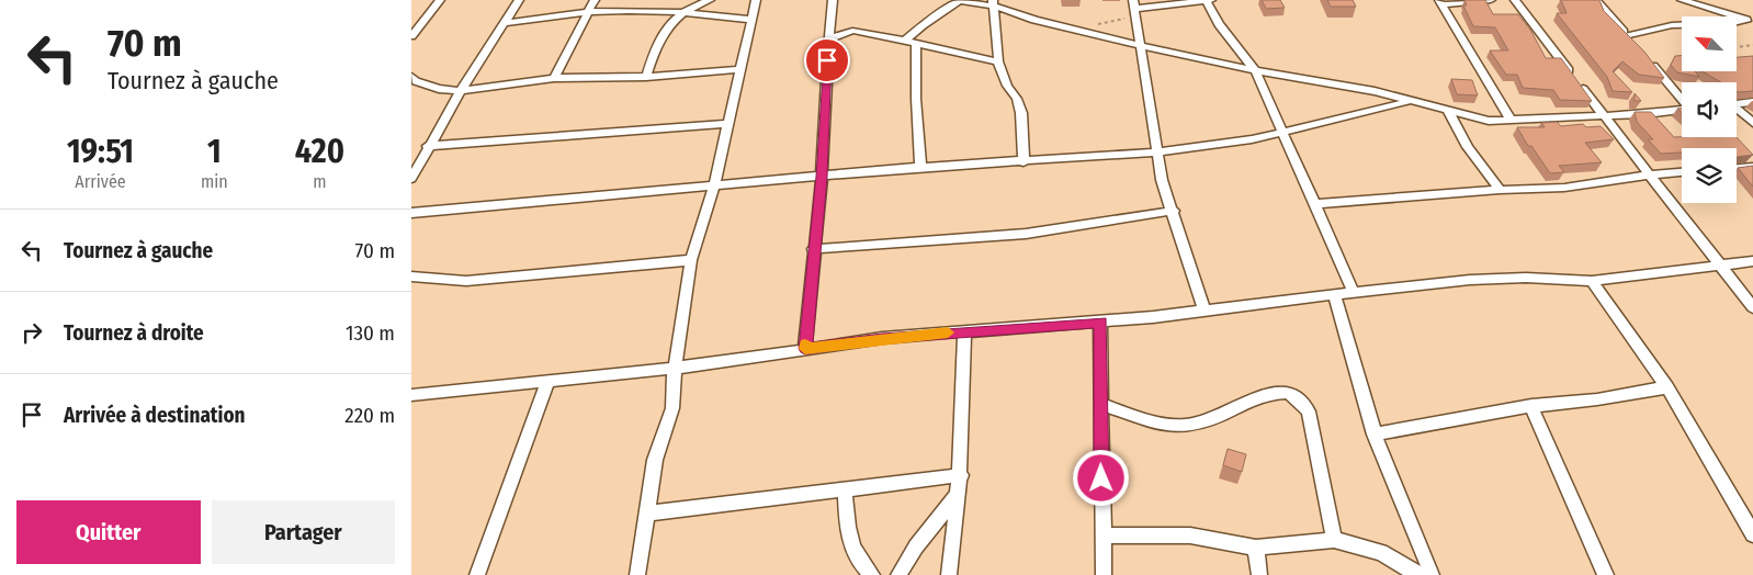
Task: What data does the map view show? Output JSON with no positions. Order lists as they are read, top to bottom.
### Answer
{
  "north": "top left",
  "page": {
    "turn": ["70 m", "Tournez à gauche"],
    "eta": [
      "19:51",
      "Arrivée",
      "1",
      "min",
      "420",
      "m"
    ],
    "list": [
      {
        "name": "Tournez à gauche",
        "value": "70 m"
      },
      {
        "name": "Tournez à droite",
        "value": "130 m"
      },
      {
        "name": "Arrivée à destination",
        "value": "220 m"
      }
    ],
    "buttons": ["Quitter", "Partager"]
  }
}
